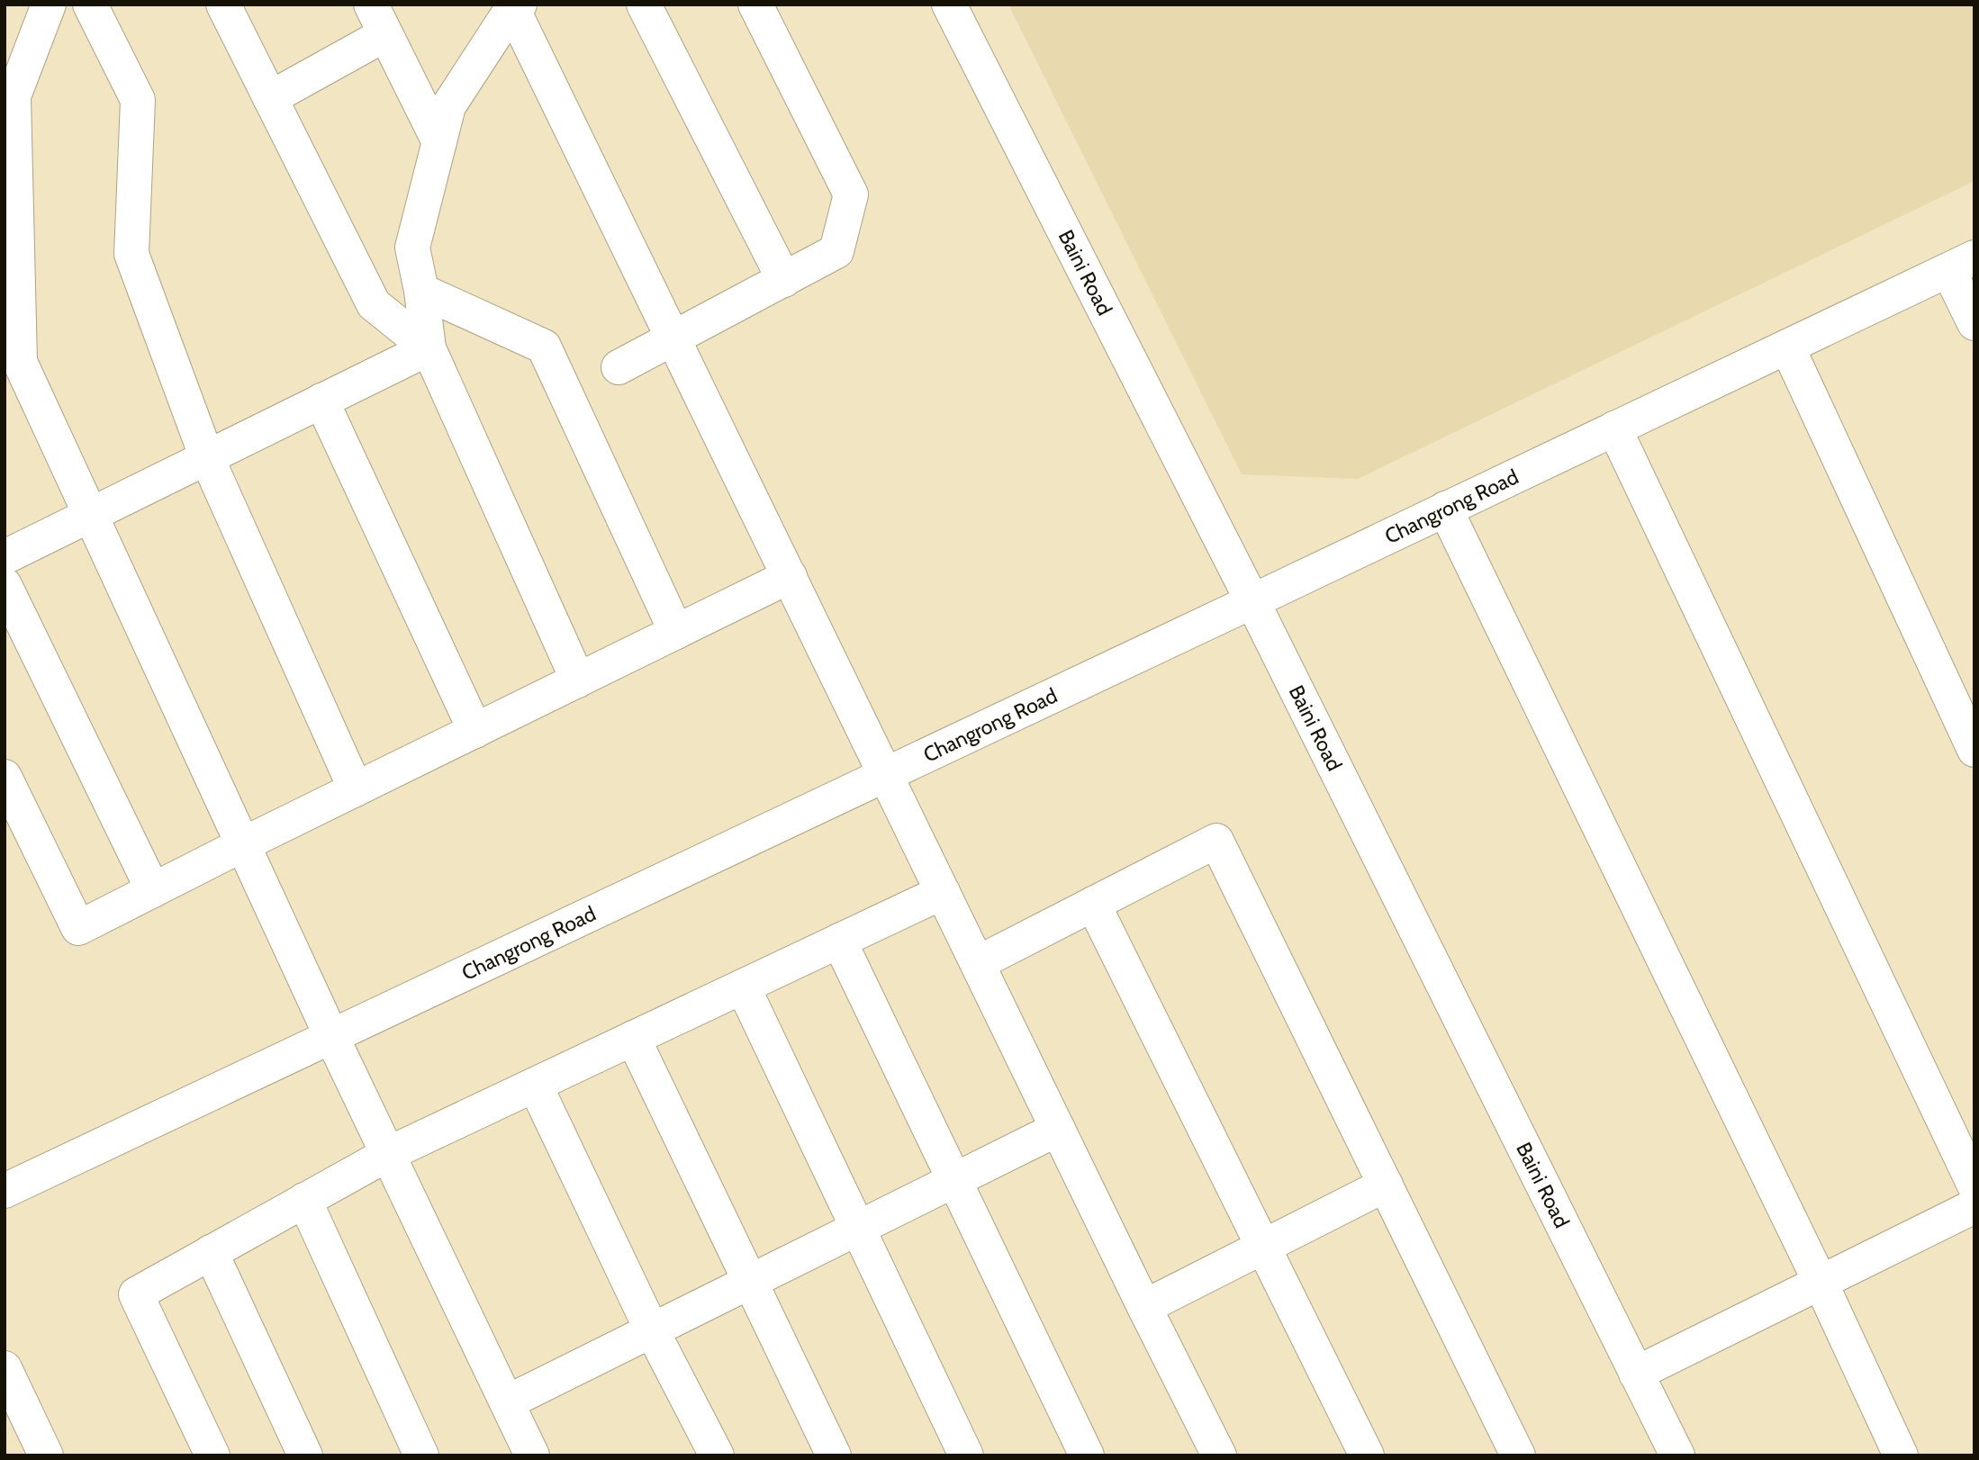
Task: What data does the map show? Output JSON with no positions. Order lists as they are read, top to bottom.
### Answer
{
  "streets": {
    "street": ["Baini Road", "Changrong Road"]
  },
  "crossings": [
    ["Baini Road", "Changrong Road"]
  ]
}
